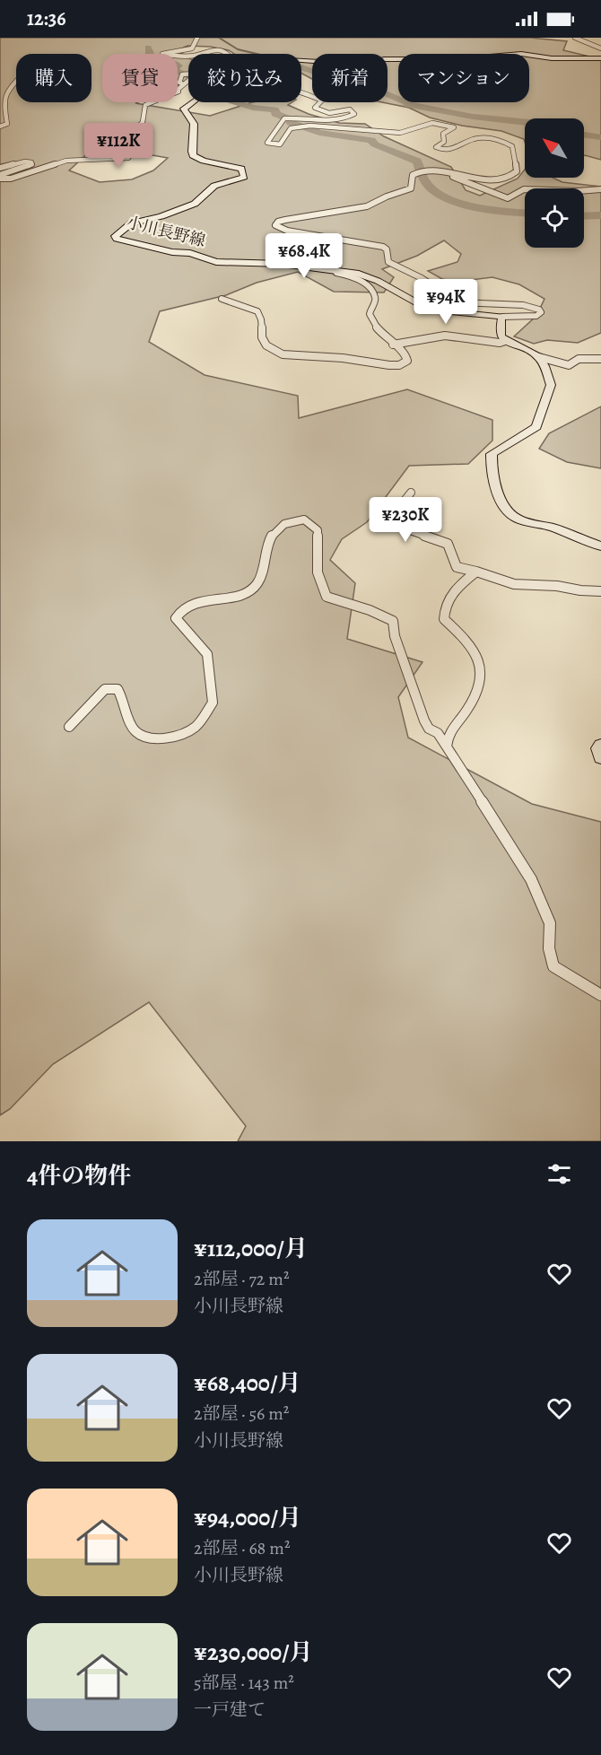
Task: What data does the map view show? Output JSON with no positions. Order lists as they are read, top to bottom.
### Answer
{
  "streets": {
    "main road": ["小川長野線"]
  },
  "north": "top left",
  "page": {
    "status": "12:36",
    "chip": [
      "購入",
      "賃貸",
      "絞り込み",
      "新着",
      "マンション"
    ],
    "price": [
      "¥112K",
      "¥68.4K",
      "¥94K",
      "¥230K"
    ],
    "heading": "4件の物件",
    "list": [
      {
        "name": "¥112,000/月",
        "note": "2部屋 · 72 m² · 小川長野線"
      },
      {
        "name": "¥68,400/月",
        "note": "2部屋 · 56 m² · 小川長野線"
      },
      {
        "name": "¥94,000/月",
        "note": "2部屋 · 68 m² · 小川長野線"
      },
      {
        "name": "¥230,000/月",
        "note": "5部屋 · 143 m² · 一戸建て"
      }
    ]
  }
}
